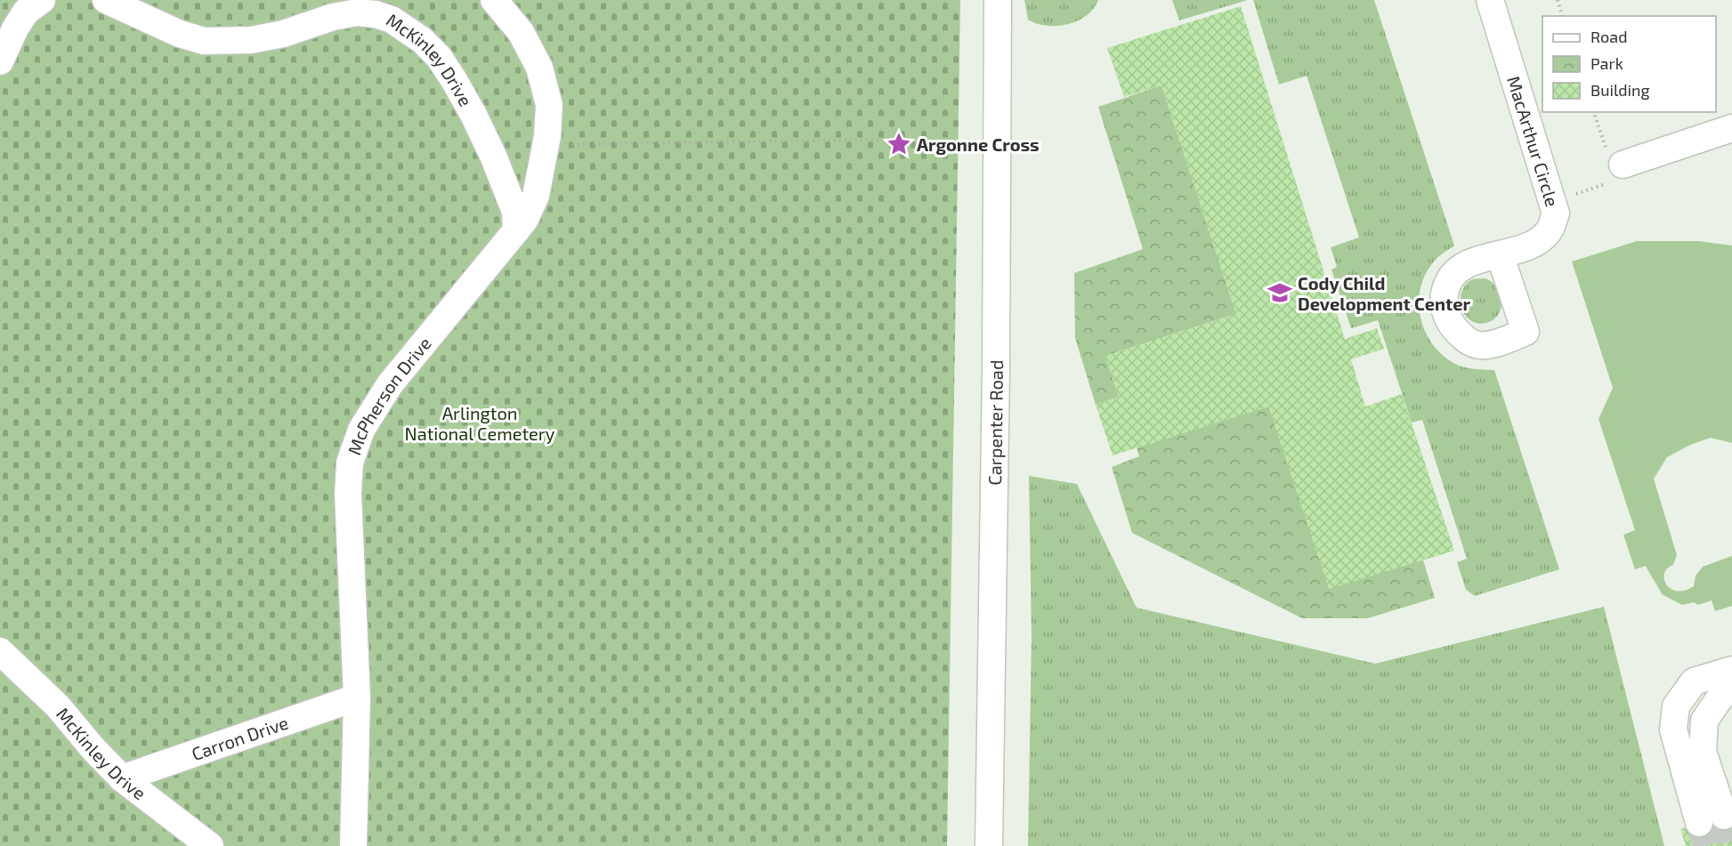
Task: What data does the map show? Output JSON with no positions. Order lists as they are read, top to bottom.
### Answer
{
  "streets": {
    "street": [
      "McKinley Drive",
      "MacArthur Circle",
      "McPherson Drive",
      "Carpenter Road",
      "Carron Drive"
    ]
  },
  "crossings": [
    ["McKinley Drive", "McPherson Drive"],
    ["McKinley Drive", "Carron Drive"],
    ["McPherson Drive", "Carron Drive"]
  ],
  "parks": ["Arlington National Cemetery"],
  "places": {
    "place": ["Argonne Cross"],
    "school or university": ["Cody Child Development Center"]
  },
  "legend": ["Road", "Park", "Building"]
}
